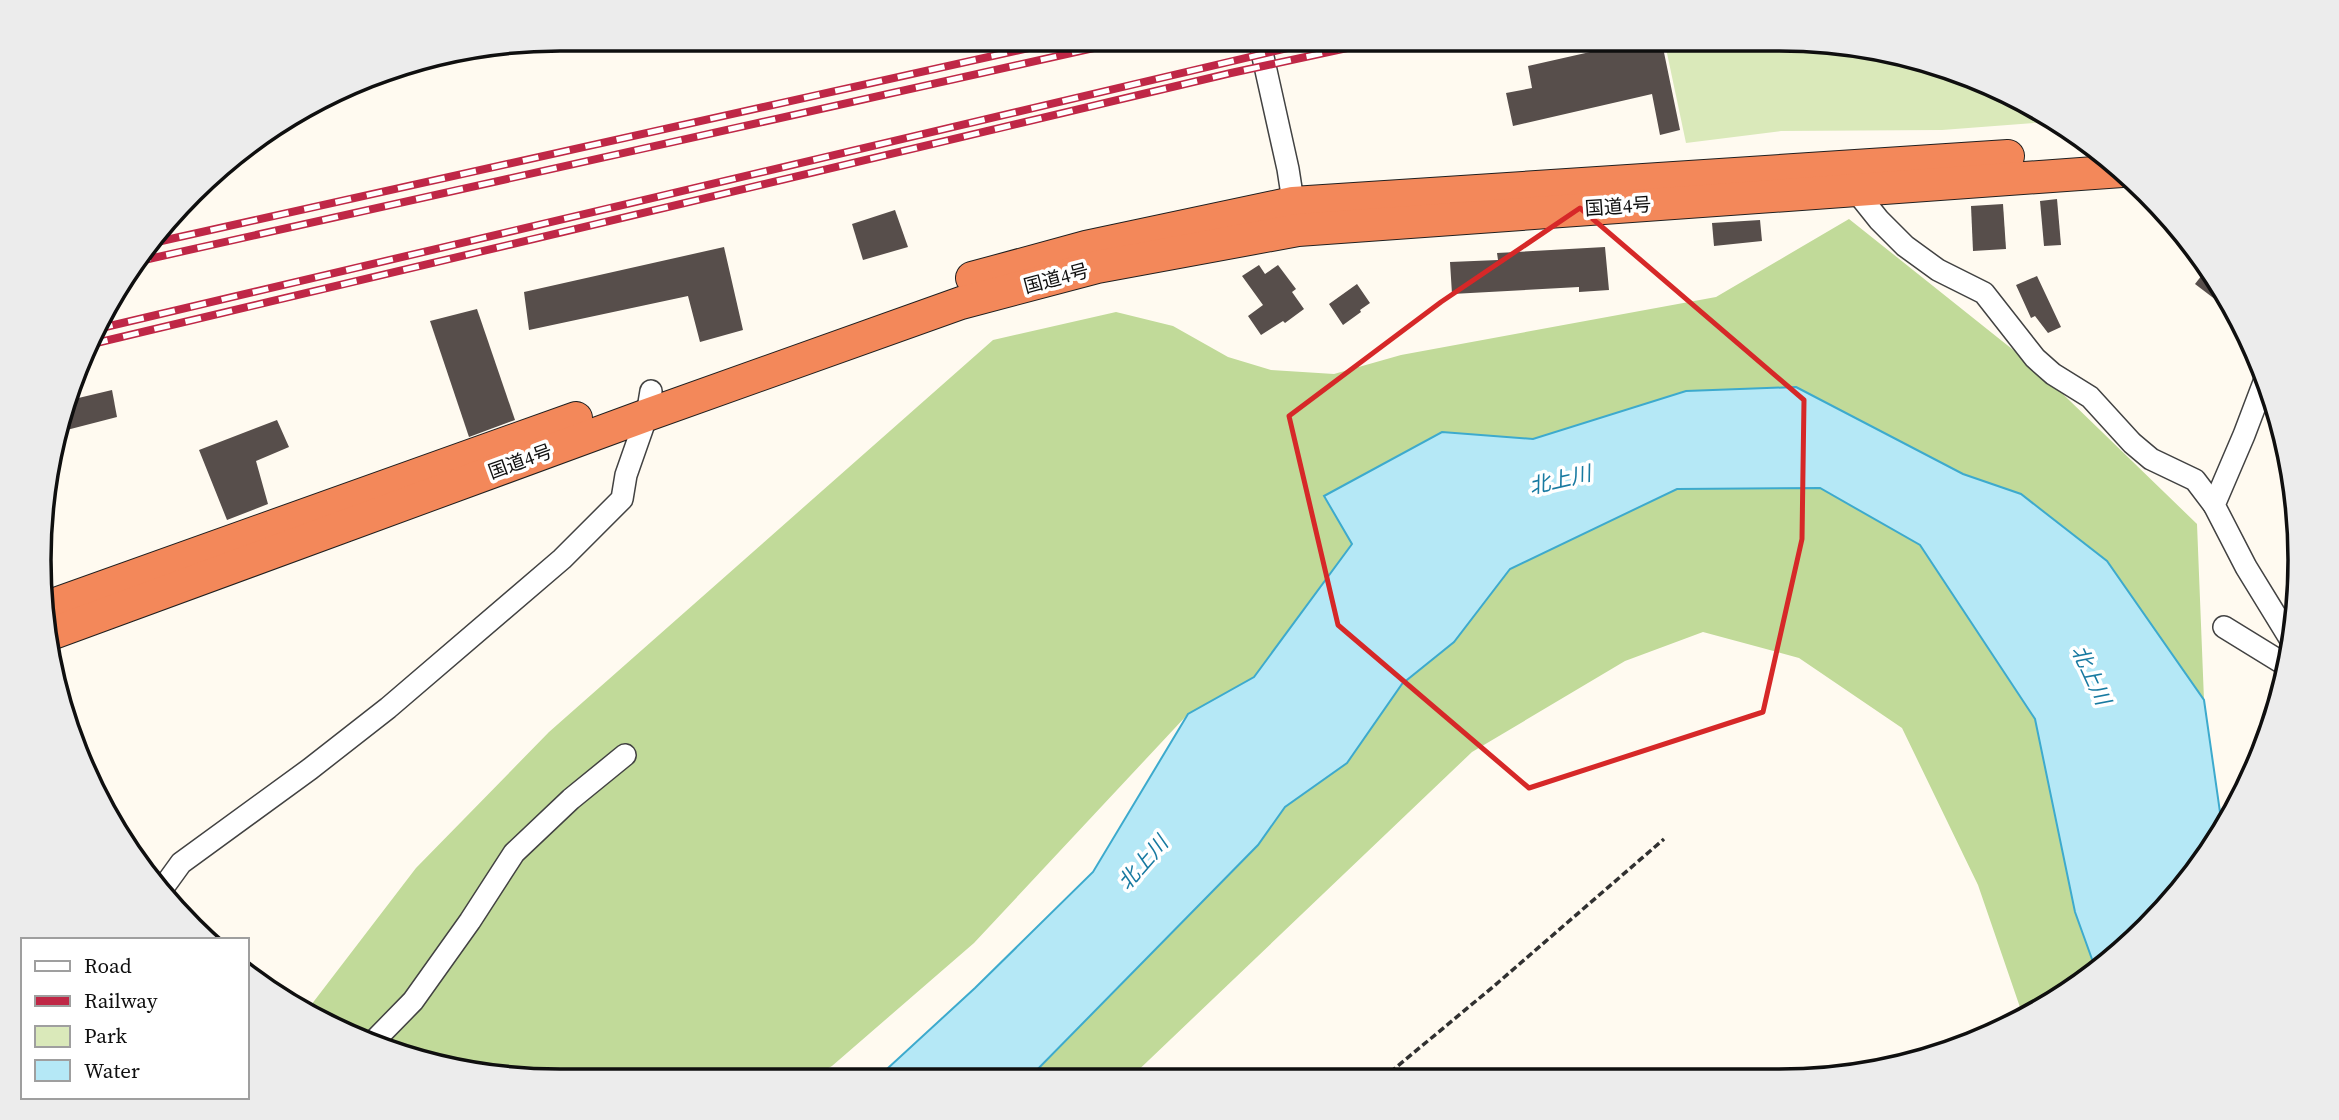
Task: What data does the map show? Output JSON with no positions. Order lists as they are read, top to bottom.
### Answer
{
  "streets": {
    "highway": ["国道4号"]
  },
  "water": ["北上川"],
  "legend": [
    "Road",
    "Railway",
    "Park",
    "Water"
  ]
}
